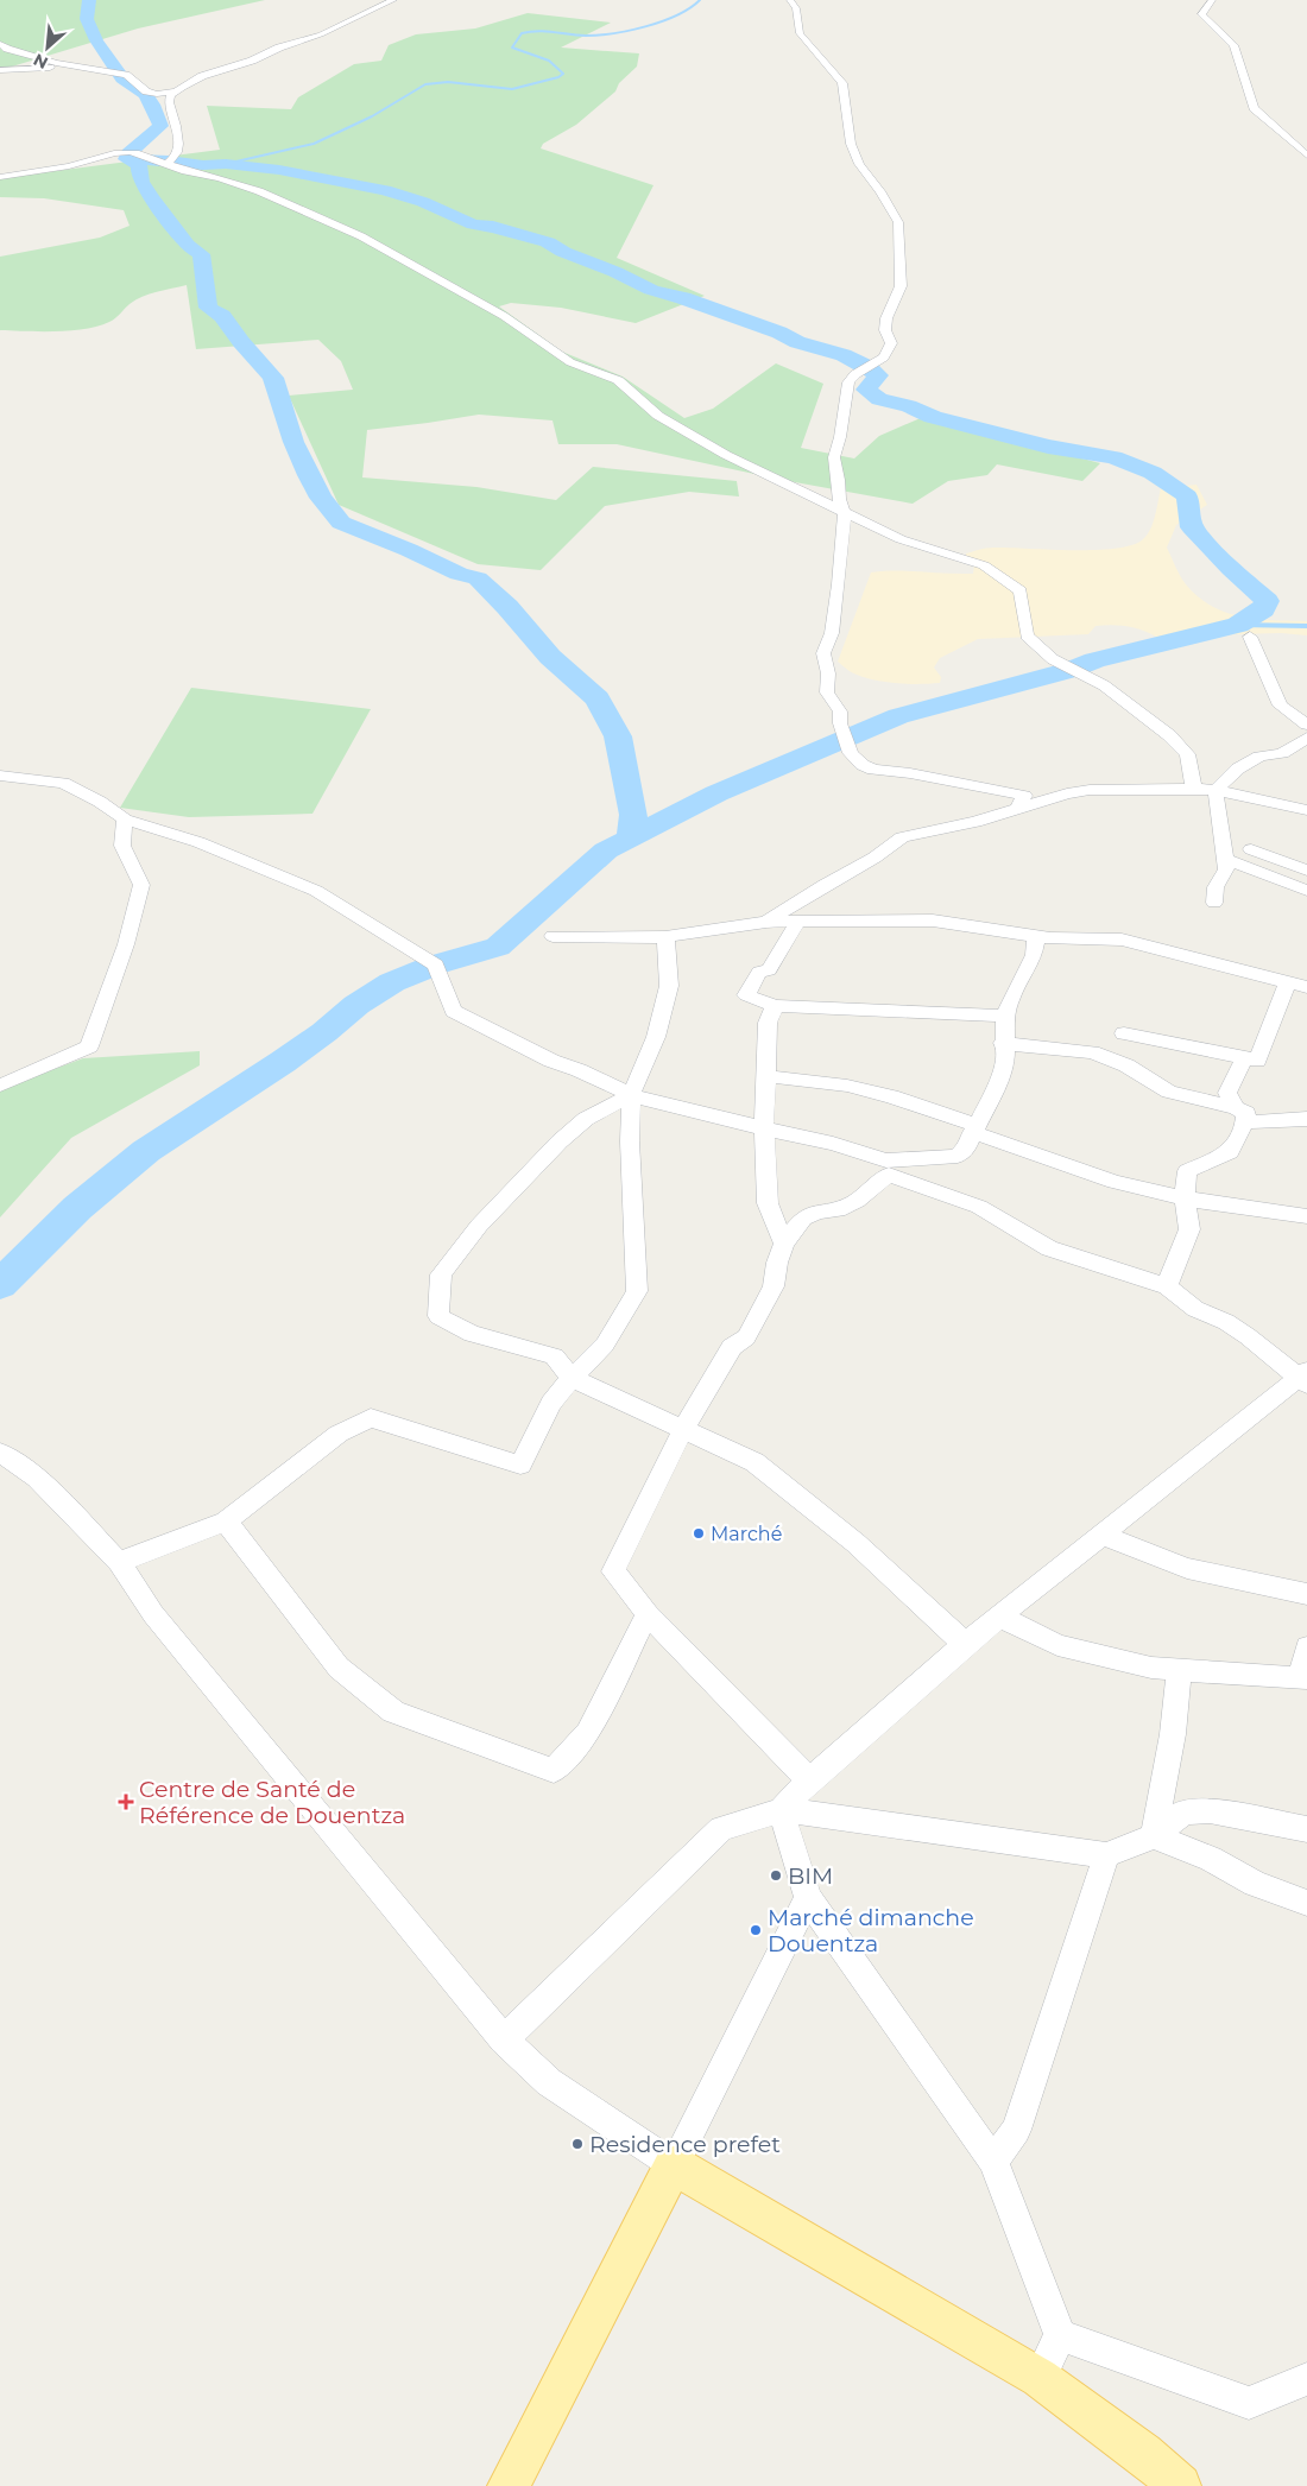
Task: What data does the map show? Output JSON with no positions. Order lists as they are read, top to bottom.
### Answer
{
  "places": {
    "other": [
      "Marché",
      "BIM",
      "Marché dimanche Douentza",
      "Residence prefet"
    ],
    "health": ["Centre de Santé de Référence de Douentza"]
  },
  "north": "bottom left"
}
